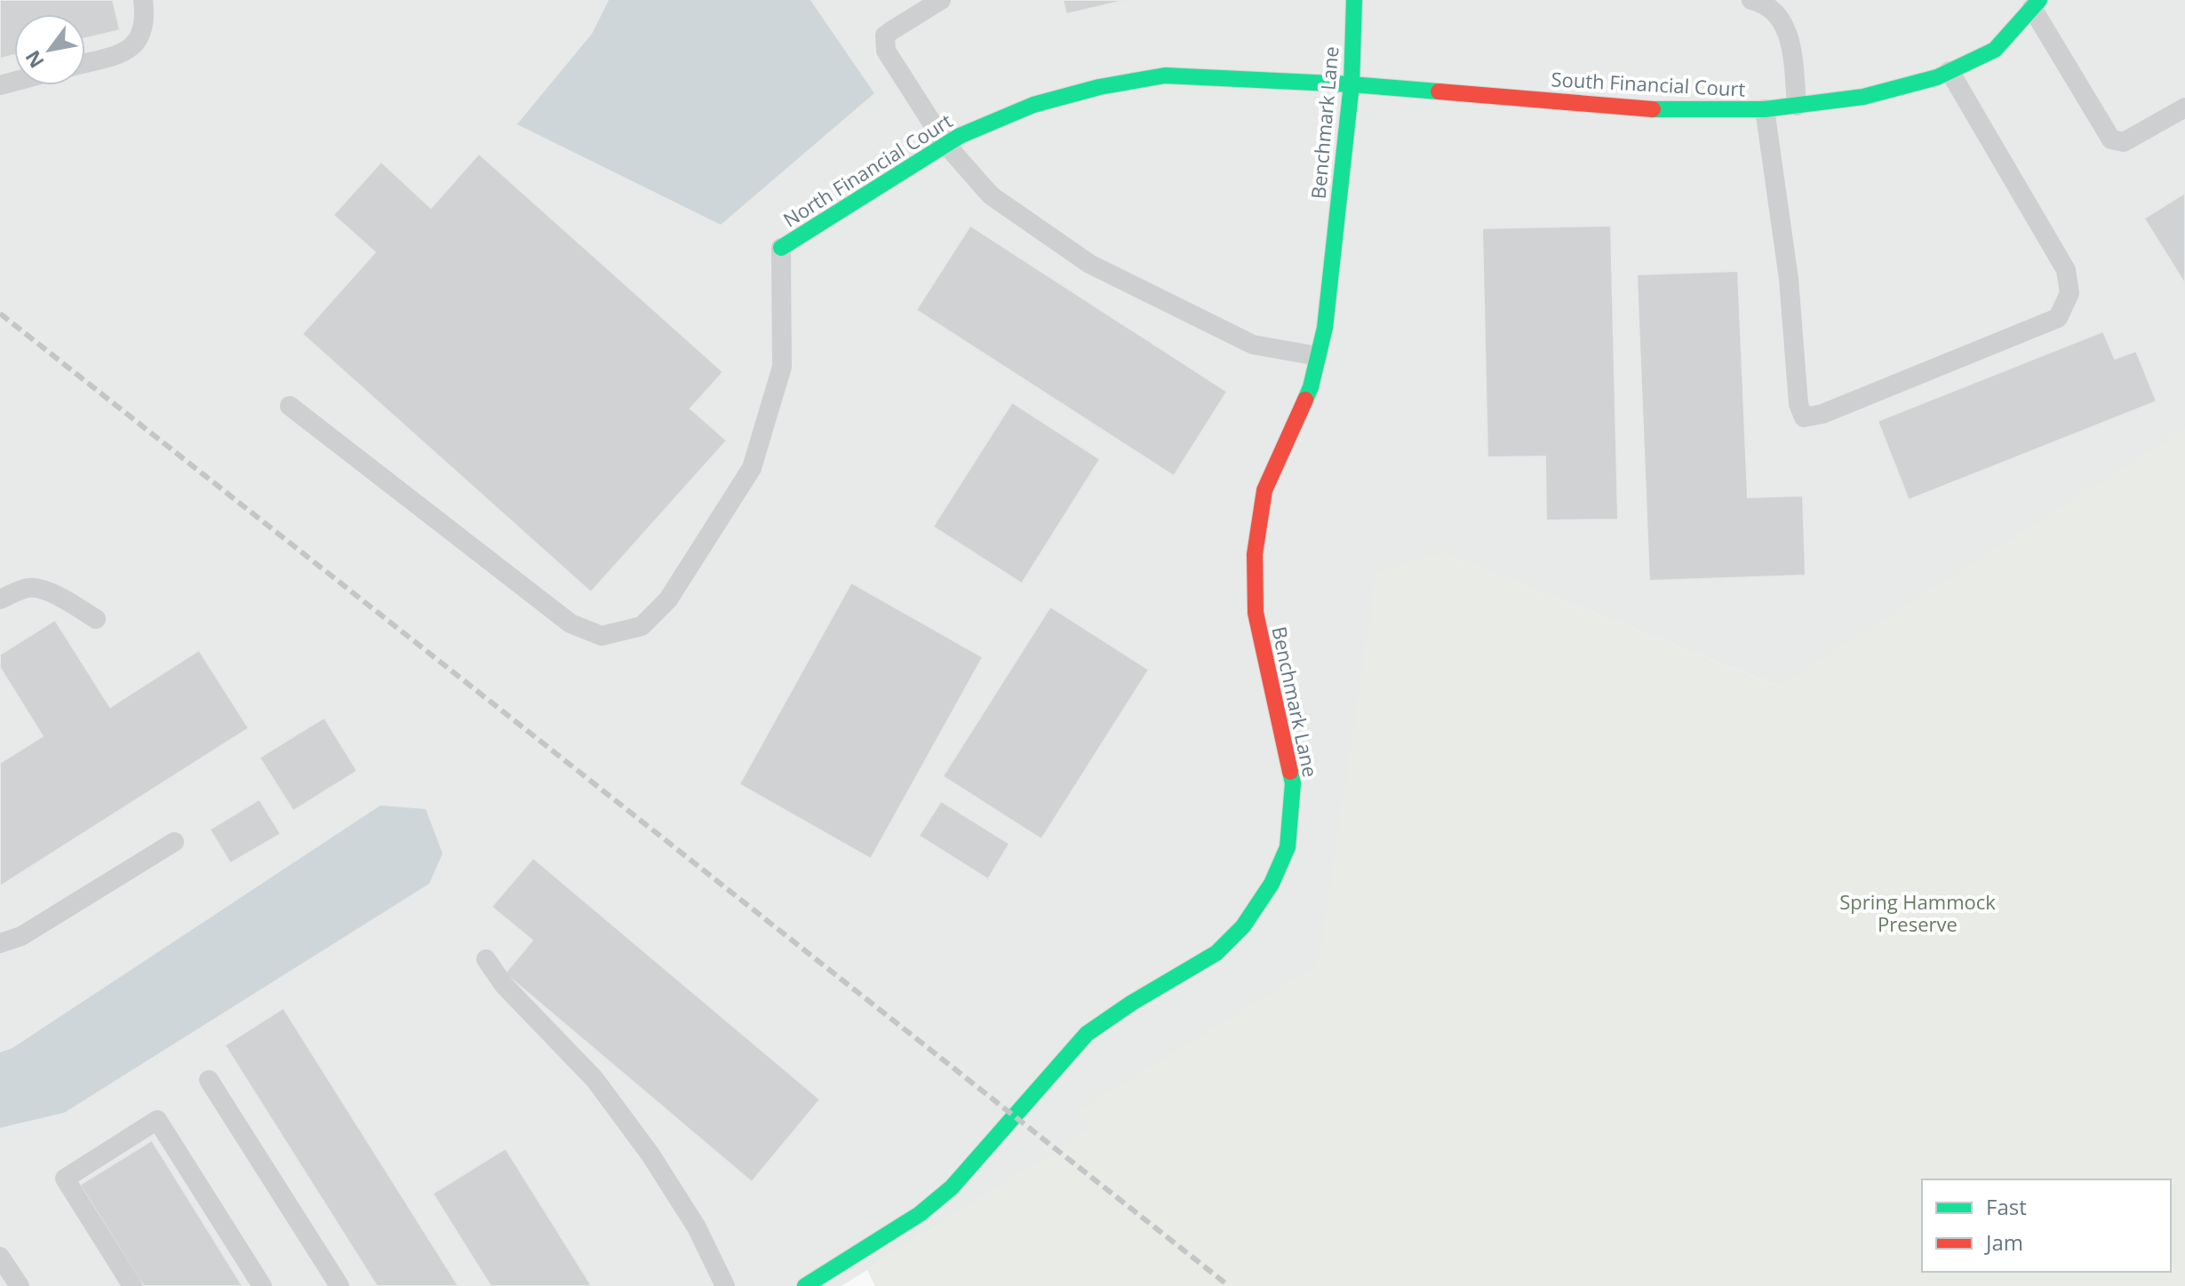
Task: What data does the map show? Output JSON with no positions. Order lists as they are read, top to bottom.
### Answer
{
  "streets": {
    "street": ["South Financial Court", "Benchmark Lane", "North Financial Court"]
  },
  "crossings": [
    ["South Financial Court", "Benchmark Lane"],
    ["South Financial Court", "North Financial Court"],
    ["Benchmark Lane", "North Financial Court"]
  ],
  "parks": ["Spring Hammock Preserve"],
  "legend": ["Fast", "Jam"],
  "north": "bottom left"
}
